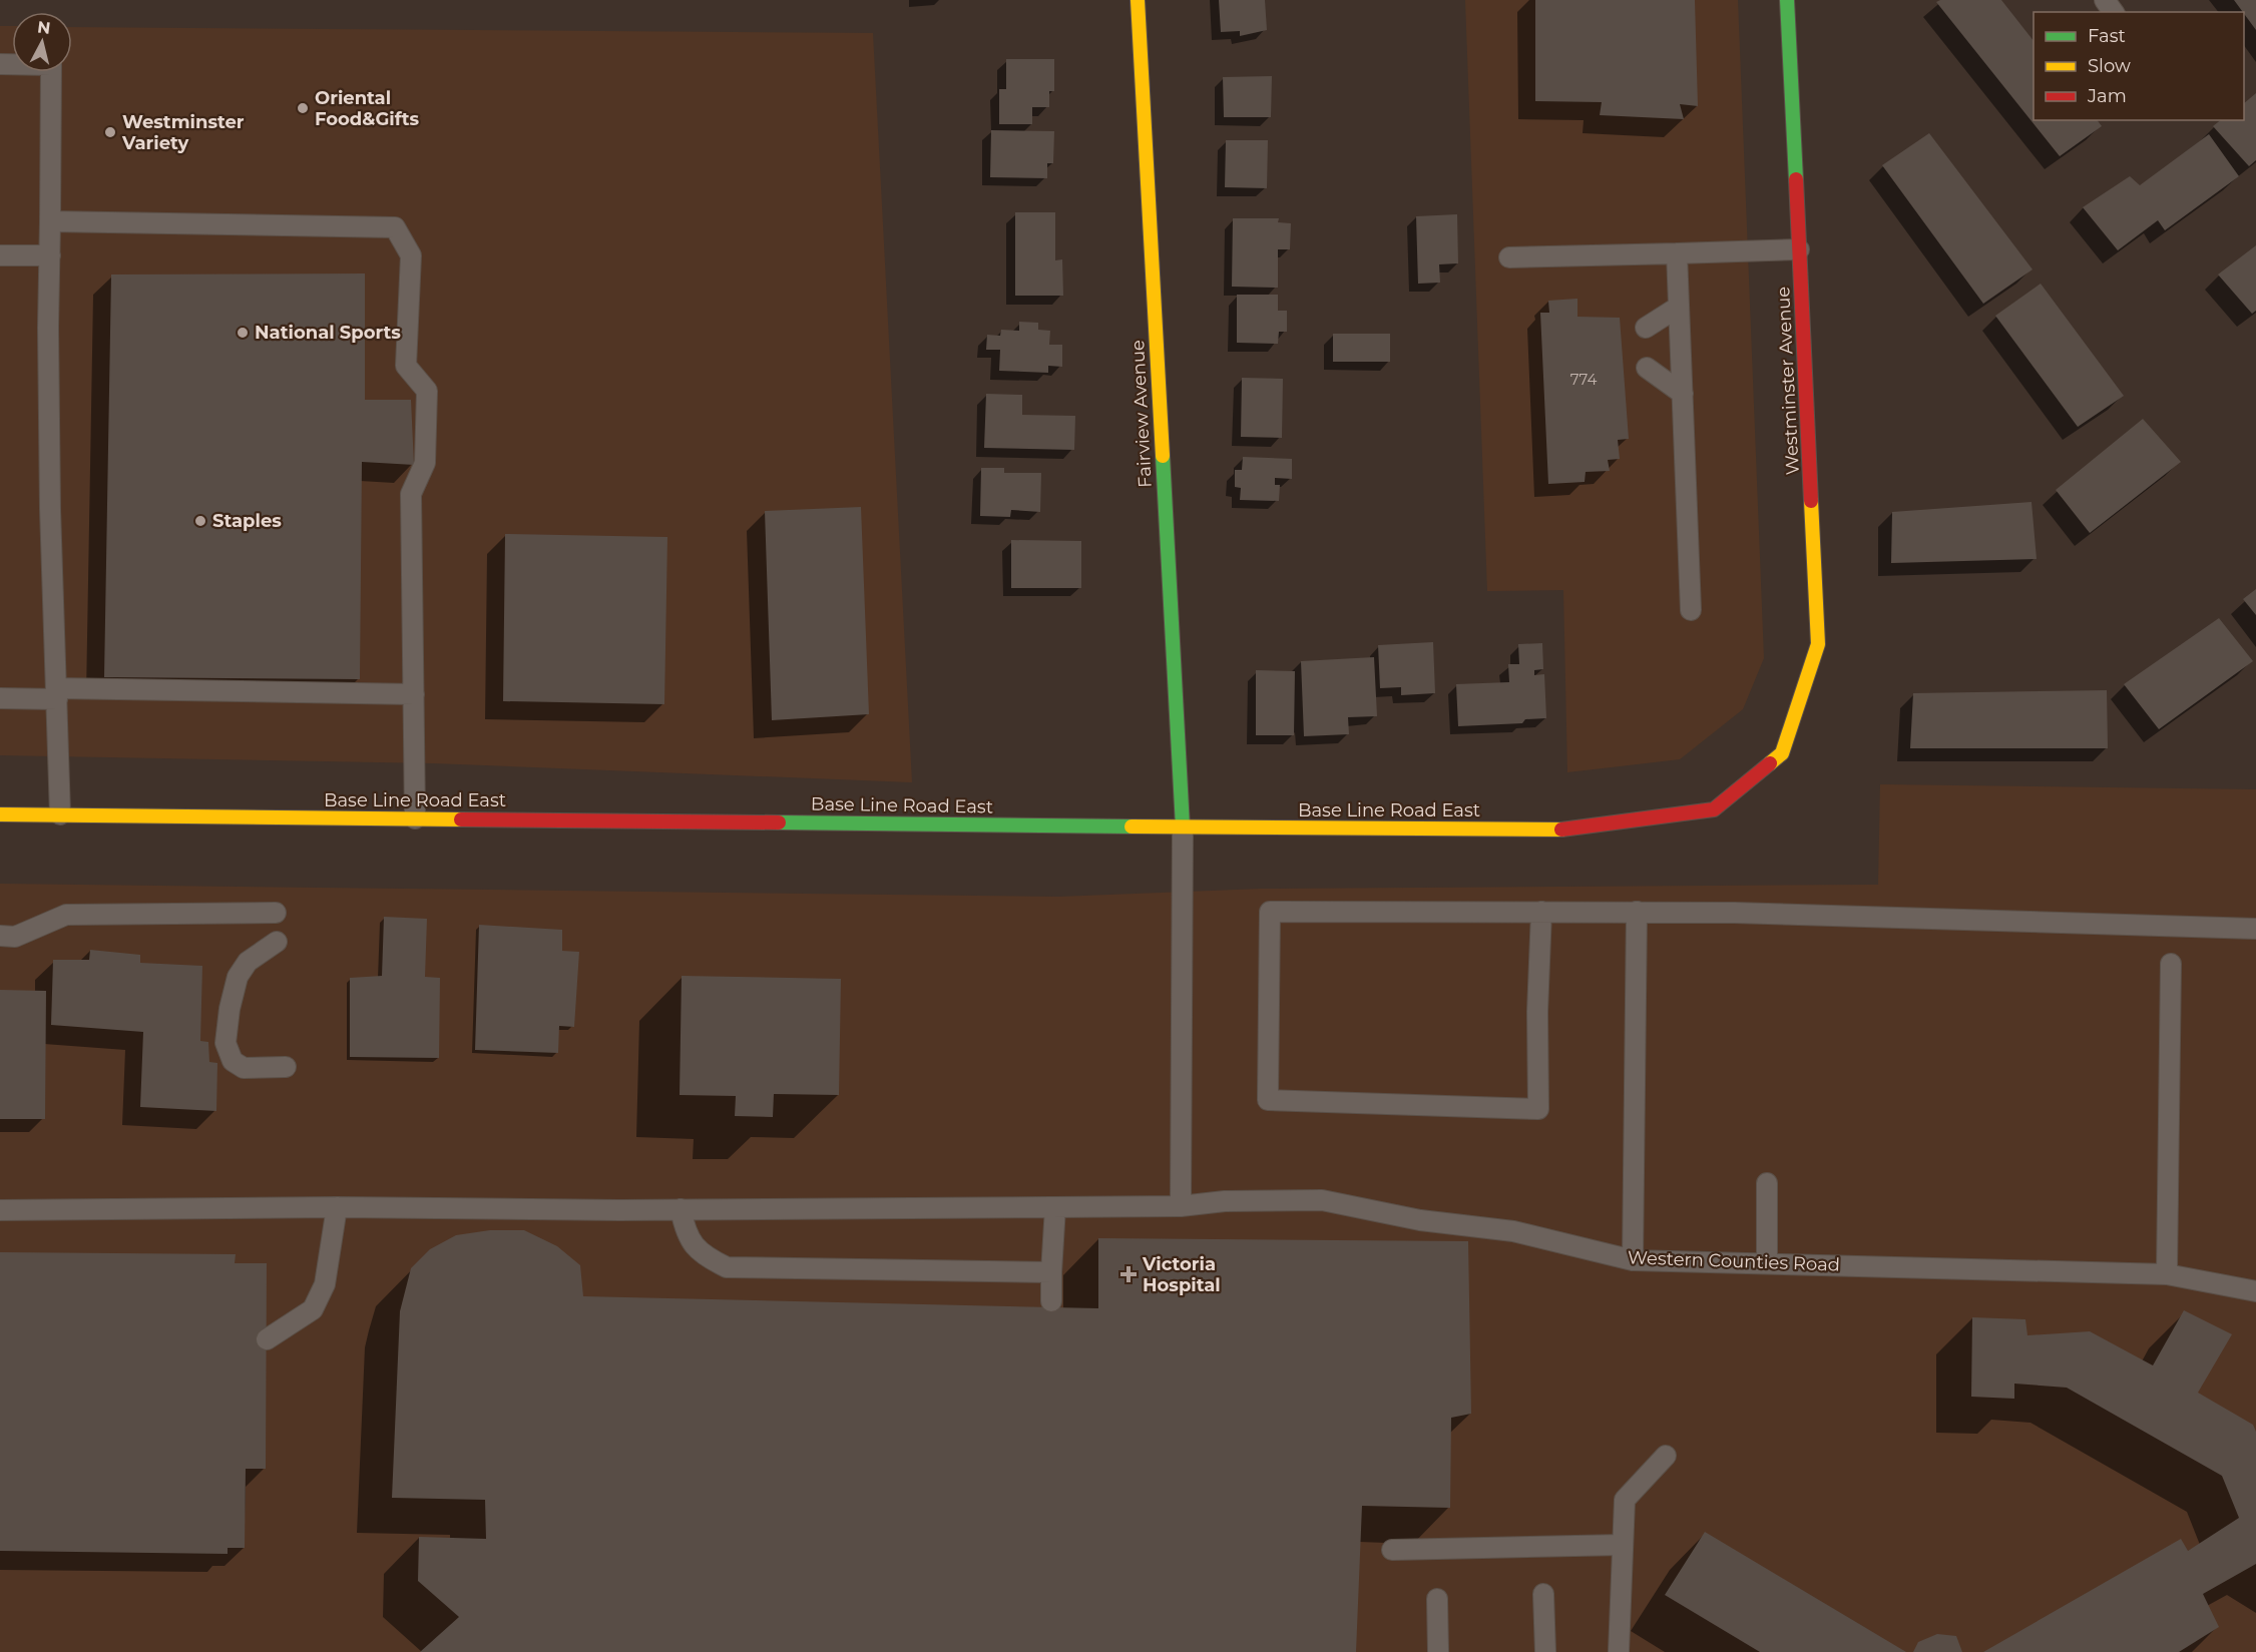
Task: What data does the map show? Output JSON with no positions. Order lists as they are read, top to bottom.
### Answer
{
  "streets": {
    "street": ["Westminster Avenue", "Fairview Avenue", "Base Line Road East"],
    "lane": ["Western Counties Road"]
  },
  "crossings": [
    ["Westminster Avenue", "Base Line Road East"],
    ["Fairview Avenue", "Base Line Road East"]
  ],
  "places": {
    "other": [
      "Oriental Food&Gifts",
      "Westminster Variety",
      "National Sports",
      "Staples"
    ],
    "health": ["Victoria Hospital"]
  },
  "house_numbers": ["774"],
  "legend": ["Fast", "Slow", "Jam"],
  "north": "top"
}
